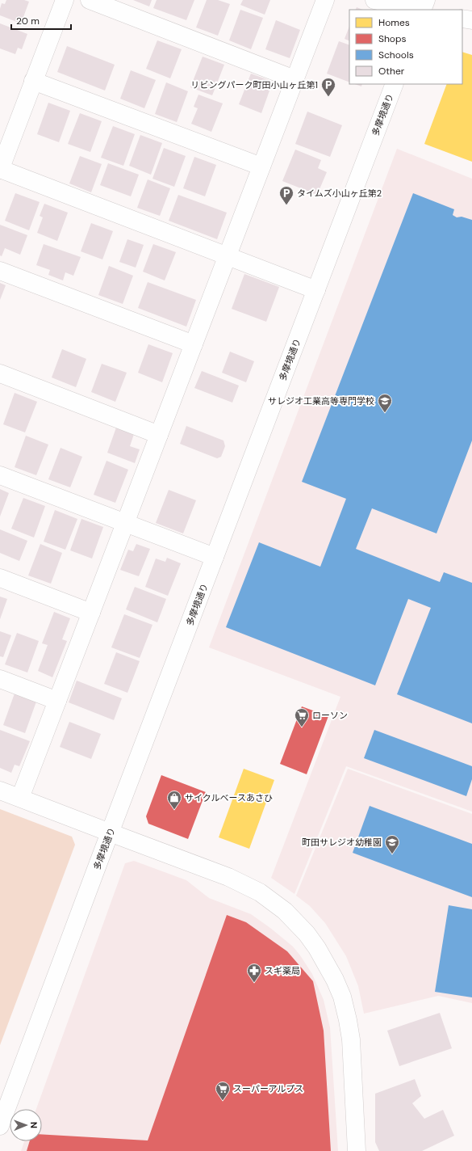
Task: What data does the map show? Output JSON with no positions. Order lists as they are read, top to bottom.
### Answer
{
  "streets": {
    "street": ["多摩境通り"]
  },
  "places": {
    "parking": ["リビングパーク町田小山ヶ丘第1", "タイムズ小山ヶ丘第2"],
    "school or university": ["サレジオ工業高等専門学校", "町田サレジオ幼稚園"],
    "supermarket": ["ローソン", "スーパーアルプス"],
    "shop": ["サイクルベースあさひ"],
    "pharmacy": ["スギ薬局"]
  },
  "legend": [
    "Homes",
    "Shops",
    "Schools",
    "Other"
  ],
  "scale_bar": "20 m",
  "north": "right"
}
